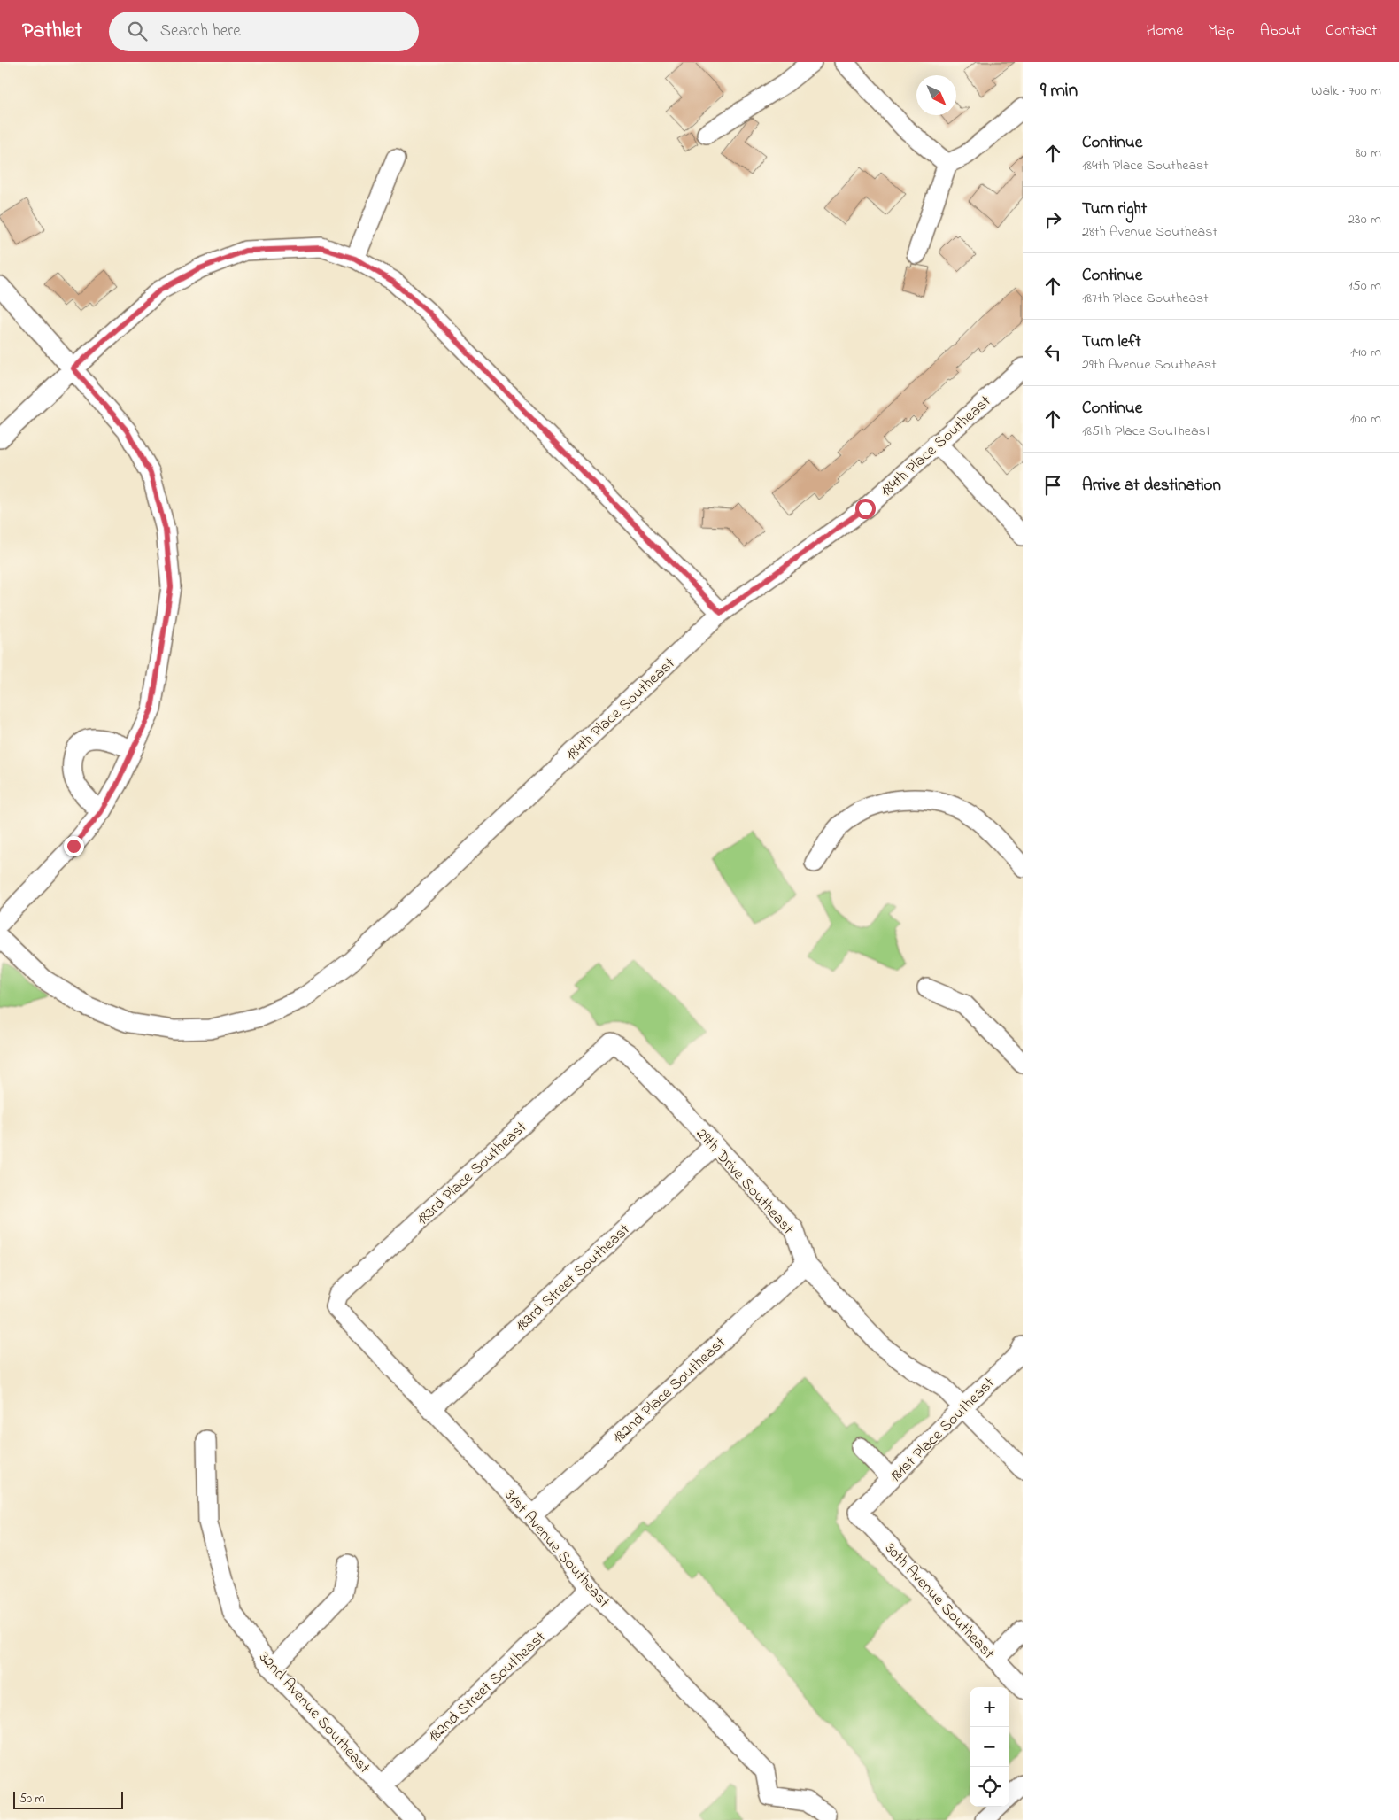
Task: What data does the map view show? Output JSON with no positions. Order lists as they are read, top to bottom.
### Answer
{
  "streets": {
    "street": [
      "184th Place Southeast",
      "183rd Place Southeast",
      "29th Drive Southeast",
      "183rd Street Southeast",
      "182nd Place Southeast",
      "181st Place Southeast",
      "31st Avenue Southeast",
      "30th Avenue Southeast",
      "182nd Street Southeast",
      "32nd Avenue Southeast"
    ]
  },
  "crossings": [
    ["183rd Place Southeast", "29th Drive Southeast"],
    ["183rd Place Southeast", "31st Avenue Southeast"],
    ["29th Drive Southeast", "183rd Street Southeast"],
    ["29th Drive Southeast", "182nd Place Southeast"],
    ["29th Drive Southeast", "181st Place Southeast"],
    ["183rd Street Southeast", "31st Avenue Southeast"],
    ["182nd Place Southeast", "31st Avenue Southeast"],
    ["181st Place Southeast", "30th Avenue Southeast"],
    ["31st Avenue Southeast", "182nd Street Southeast"],
    ["182nd Street Southeast", "32nd Avenue Southeast"]
  ],
  "scale_bar": "50 m",
  "north": "bottom right",
  "page": {
    "header": "Pathlet",
    "search": "Search here",
    "nav": [
      "Home",
      "Map",
      "About",
      "Contact"
    ],
    "heading": ["9 min", "Walk · 700 m"],
    "list": [
      ["Continue", "184th Place Southeast", "80 m"],
      ["Turn right", "28th Avenue Southeast", "230 m"],
      ["Continue", "187th Place Southeast", "150 m"],
      ["Turn left", "29th Avenue Southeast", "140 m"],
      ["Continue", "185th Place Southeast", "100 m"],
      "Arrive at destination"
    ],
    "map_buttons": ["+", "−"],
    "scale": "50 m"
  }
}
